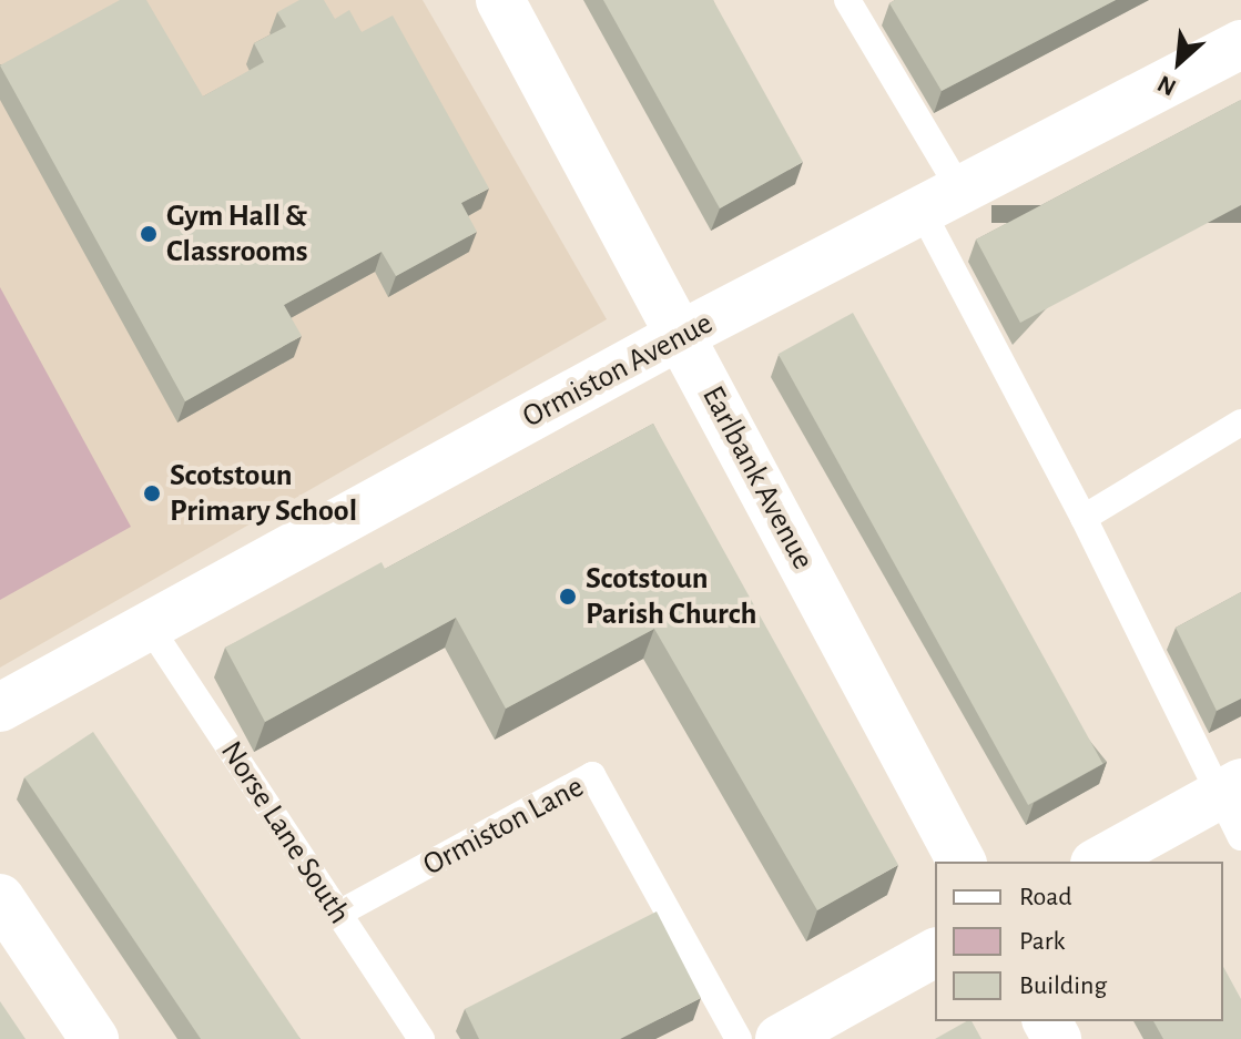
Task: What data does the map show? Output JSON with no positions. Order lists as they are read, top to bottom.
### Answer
{
  "streets": {
    "street": ["Ormiston Avenue", "Earlbank Avenue"],
    "lane": ["Ormiston Lane", "Norse Lane South"]
  },
  "crossings": [
    ["Ormiston Avenue", "Earlbank Avenue"],
    ["Ormiston Avenue", "Norse Lane South"],
    ["Ormiston Lane", "Norse Lane South"]
  ],
  "places": ["Gym Hall & Classrooms", "Scotstoun Primary School", "Scotstoun Parish Church"],
  "legend": ["Road", "Park", "Building"],
  "north": "bottom left"
}
